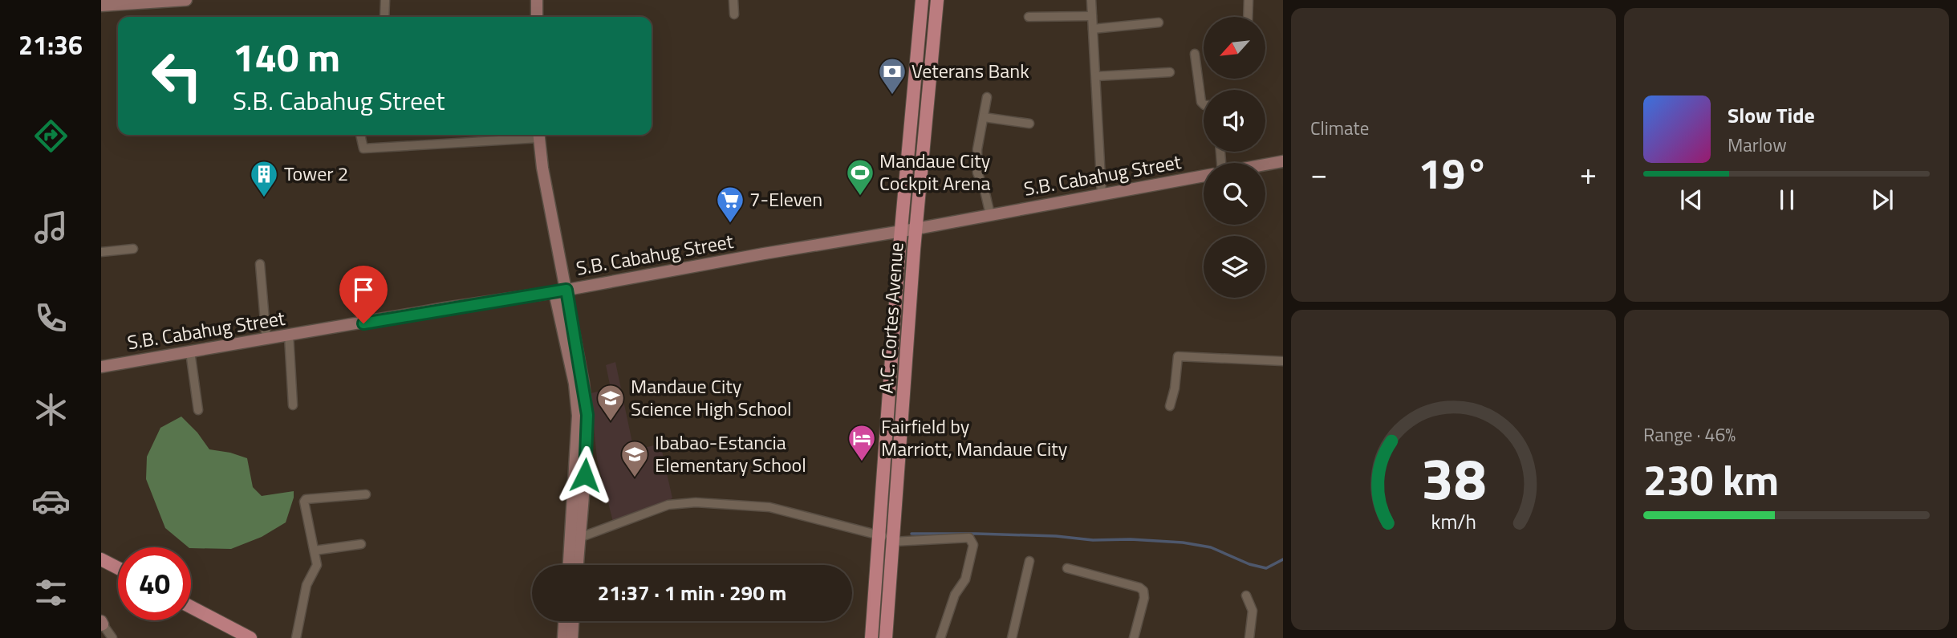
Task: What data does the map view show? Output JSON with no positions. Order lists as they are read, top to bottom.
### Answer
{
  "streets": {
    "main road": ["A.C. Cortes Avenue"],
    "street": ["S.B. Cabahug Street"]
  },
  "crossings": [
    ["S.B. Cabahug Street", "A.C. Cortes Avenue"]
  ],
  "places": {
    "bank": ["Veterans Bank"],
    "sports": ["Mandaue City Cockpit Arena"],
    "building": ["Tower 2"],
    "supermarket": ["7-Eleven"],
    "school or university": ["Mandaue City Science High School", "Ibabao-Estancia Elementary School"],
    "hotel": ["Fairfield by Marriott, Mandaue City"]
  },
  "north": "bottom left",
  "page": {
    "tabs": "21:36",
    "tile": [
      "Climate",
      ["Range · 46%", "230 km"]
    ],
    "turn": ["140 m", "S.B. Cabahug Street"],
    "song": ["Slow Tide", "Marlow"],
    "heat": ["−", "19°", "+"],
    "limit": "40",
    "trip": "21:37 · 1 min · 290 m",
    "gauge": ["38", "km/h"]
  }
}
